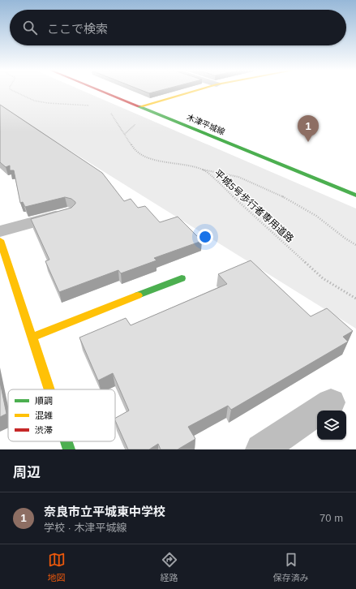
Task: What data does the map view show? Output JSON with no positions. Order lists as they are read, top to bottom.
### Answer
{
  "streets": {
    "street": ["木津平城線"],
    "path": ["平城5号歩行者専用道路"]
  },
  "legend": ["順調", "混雑", "渋滞"],
  "page": {
    "search": "ここで検索",
    "pins": "1",
    "heading": "周辺",
    "list": [
      {
        "mark": "1",
        "name": "奈良市立平城東中学校",
        "note": "学校 · 木津平城線",
        "value": "70 m"
      }
    ],
    "nav": ["地図", "経路", "保存済み"]
  }
}
